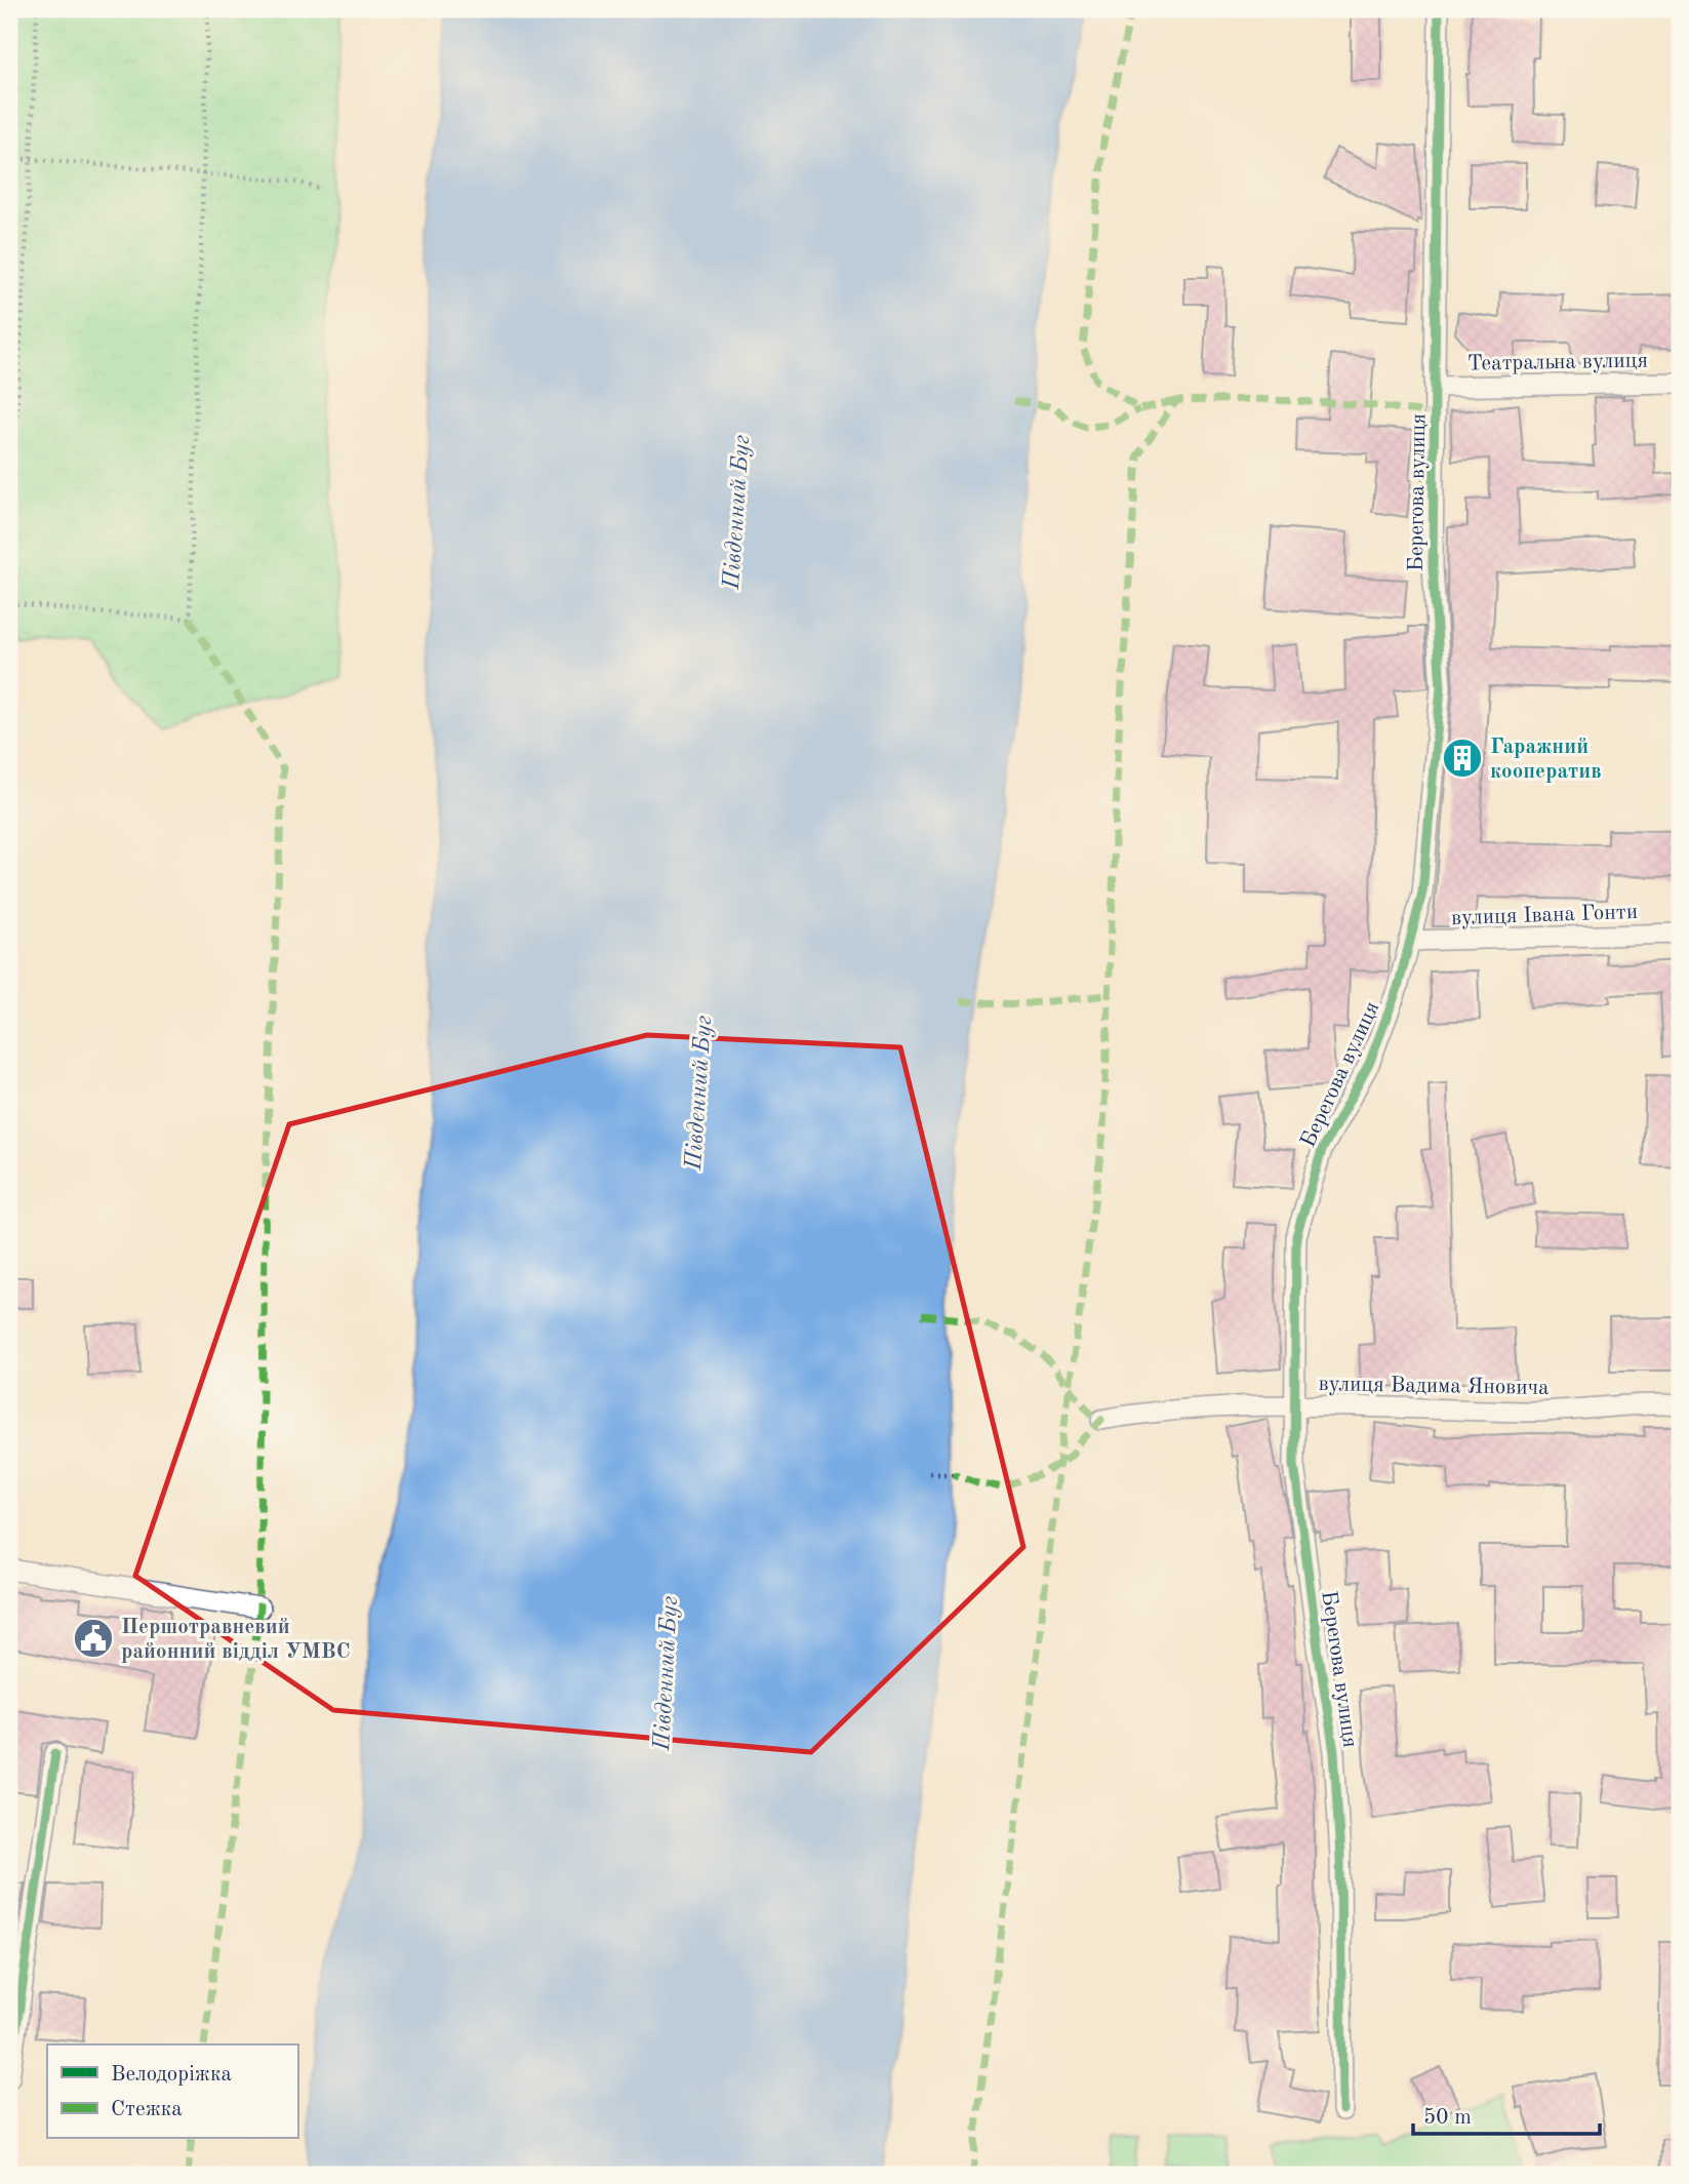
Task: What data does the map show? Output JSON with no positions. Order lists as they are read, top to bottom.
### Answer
{
  "streets": {
    "street": [
      "Театральна вулиця",
      "Берегова вулиця",
      "вулиця Івана Гонти",
      "вулиця Вадима Яновича"
    ]
  },
  "crossings": [
    ["Театральна вулиця", "Берегова вулиця"],
    ["Берегова вулиця", "вулиця Івана Гонти"],
    ["Берегова вулиця", "вулиця Вадима Яновича"]
  ],
  "water": ["Південний Буг"],
  "places": {
    "building": ["Гаражний кооператив"],
    "public building": ["Першотравневий районний відділ УМВС"]
  },
  "legend": ["Велодоріжка", "Стежка"],
  "scale_bar": "50 m"
}
